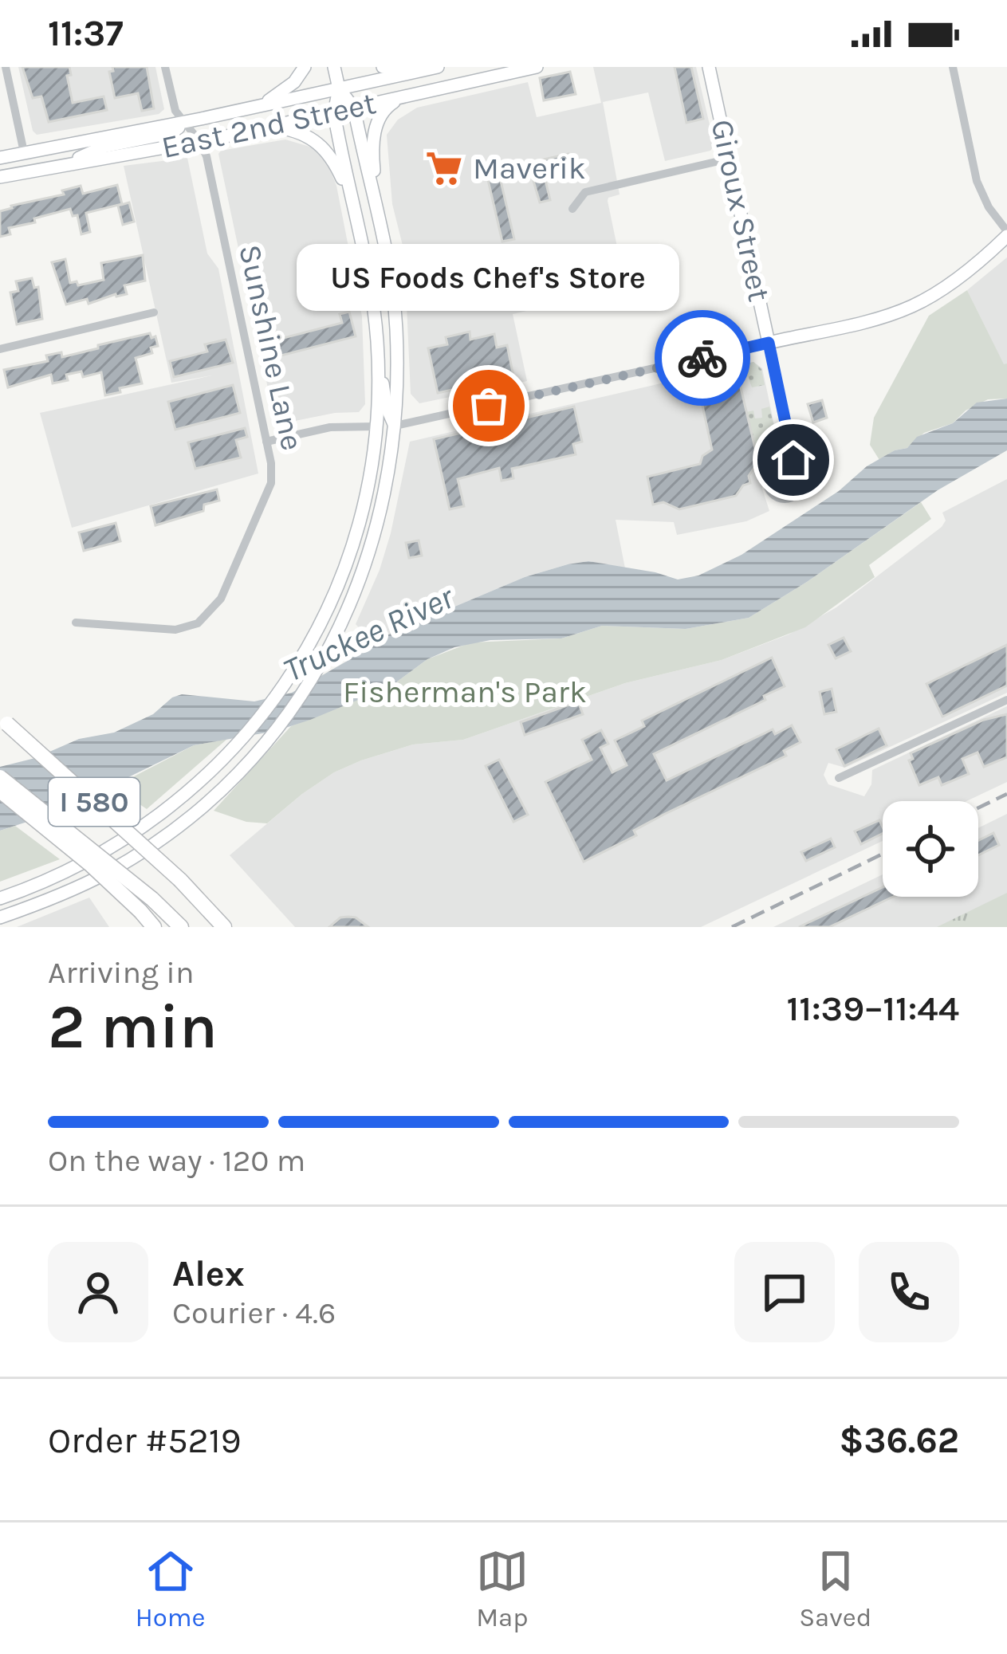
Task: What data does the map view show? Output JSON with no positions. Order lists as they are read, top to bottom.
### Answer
{
  "streets": {
    "highway": ["I 580"],
    "main road": ["East 2nd Street", "Giroux Street"],
    "street": ["Sunshine Lane"]
  },
  "crossings": [
    ["East 2nd Street", "Sunshine Lane"]
  ],
  "water": ["Truckee River"],
  "parks": ["Fisherman's Park"],
  "places": {
    "supermarket": ["Maverik"],
    "other": ["US Foods Chef's Store"]
  },
  "page": {
    "status": "11:37",
    "bubble": "US Foods Chef's Store",
    "heading": ["2 min", "Arriving in", "11:39–11:44"],
    "panel": [
      "Alex",
      "Courier · 4.6",
      "Order #5219",
      "$36.62"
    ],
    "bar": "On the way · 120 m",
    "tabs": ["Home", "Map", "Saved"]
  }
}
